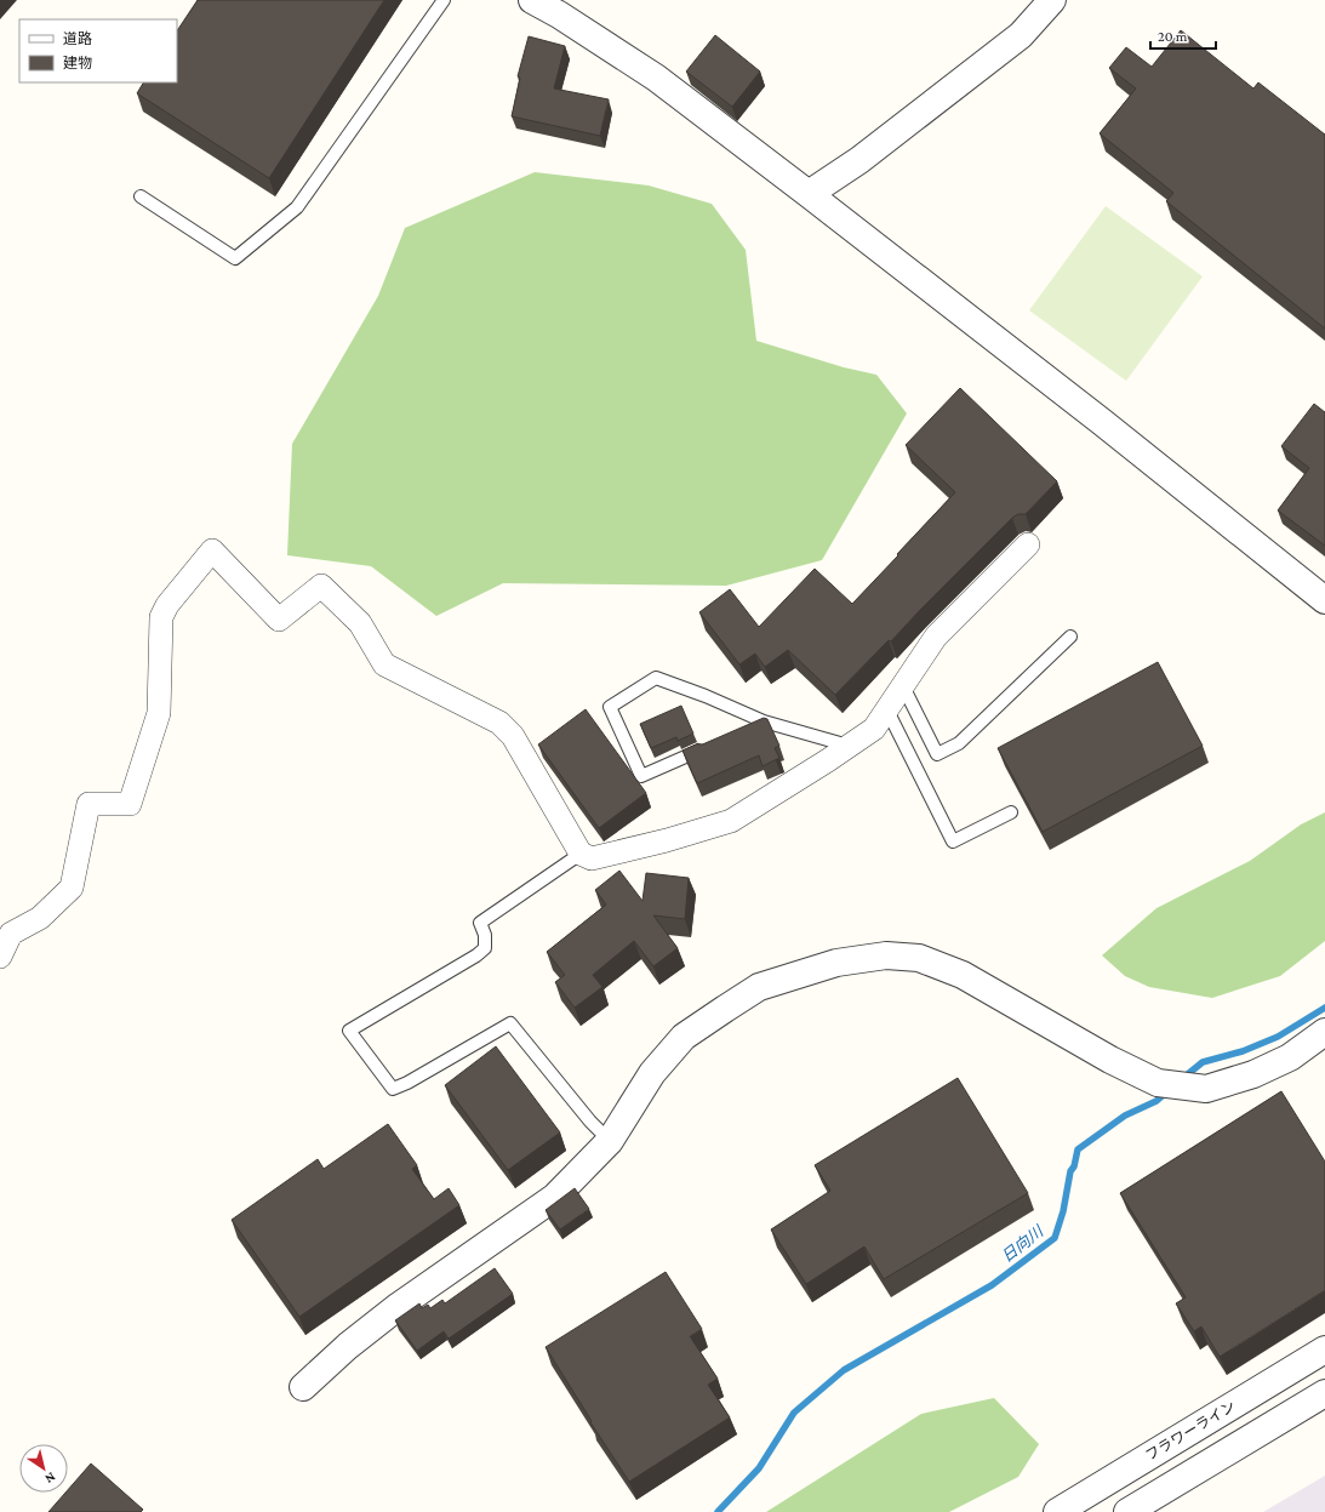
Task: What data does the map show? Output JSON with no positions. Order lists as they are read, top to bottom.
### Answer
{
  "streets": {
    "street": ["フラワーライン"]
  },
  "water": ["日向川"],
  "legend": ["道路", "建物"],
  "scale_bar": "20 m",
  "north": "bottom right"
}
